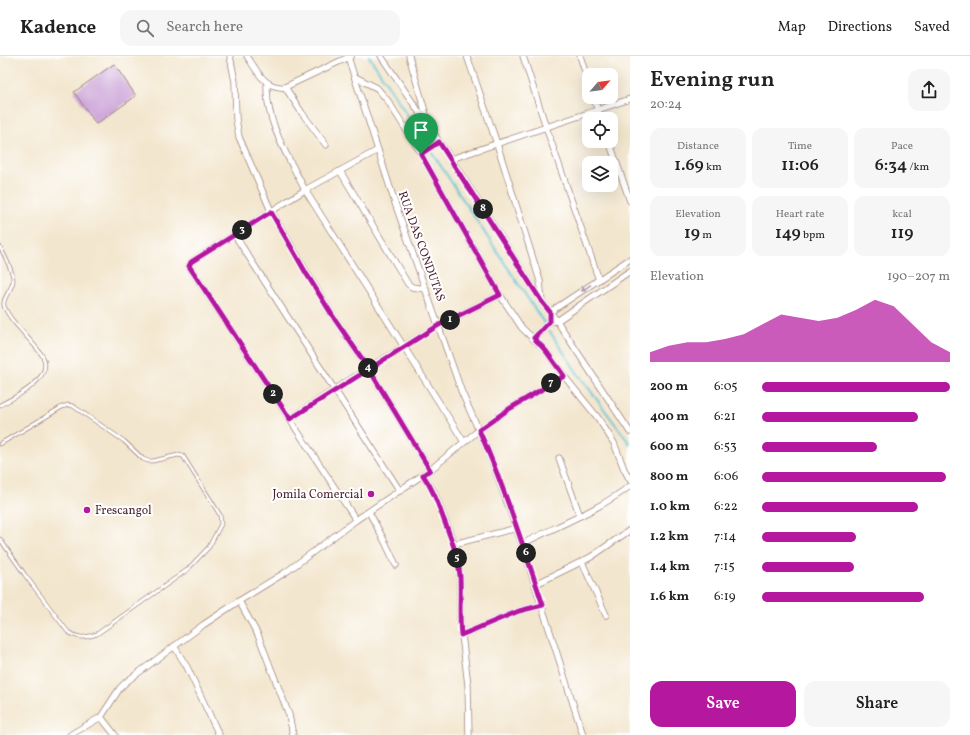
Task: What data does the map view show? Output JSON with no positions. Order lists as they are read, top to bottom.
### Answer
{
  "streets": {
    "street": ["RUA DAS CONDUTAS"]
  },
  "places": ["Jomila Comercial", "Frescangol"],
  "north": "top right",
  "page": {
    "header": "Kadence",
    "search": "Search here",
    "nav": ["Map", "Directions", "Saved"],
    "heading": ["Evening run", "20:24"],
    "stats": [
      ["Distance", "1.69 km"],
      ["Time", "11:06"],
      ["Pace", "6:34 /km"],
      ["Elevation", "19 m"],
      ["Heart rate", "149 bpm"],
      ["kcal", "119"]
    ],
    "pins": [
      "8",
      "3",
      "1",
      "4",
      "7",
      "2",
      "6",
      "5"
    ],
    "chart": ["Elevation", "190–207 m"],
    "list": [
      {
        "name": "200 m",
        "note": "6:05"
      },
      {
        "name": "400 m",
        "note": "6:21"
      },
      {
        "name": "600 m",
        "note": "6:53"
      },
      {
        "name": "800 m",
        "note": "6:06"
      },
      {
        "name": "1.0 km",
        "note": "6:22"
      },
      {
        "name": "1.2 km",
        "note": "7:14"
      },
      {
        "name": "1.4 km",
        "note": "7:15"
      },
      {
        "name": "1.6 km",
        "note": "6:19"
      }
    ],
    "buttons": ["Save", "Share"]
  }
}
